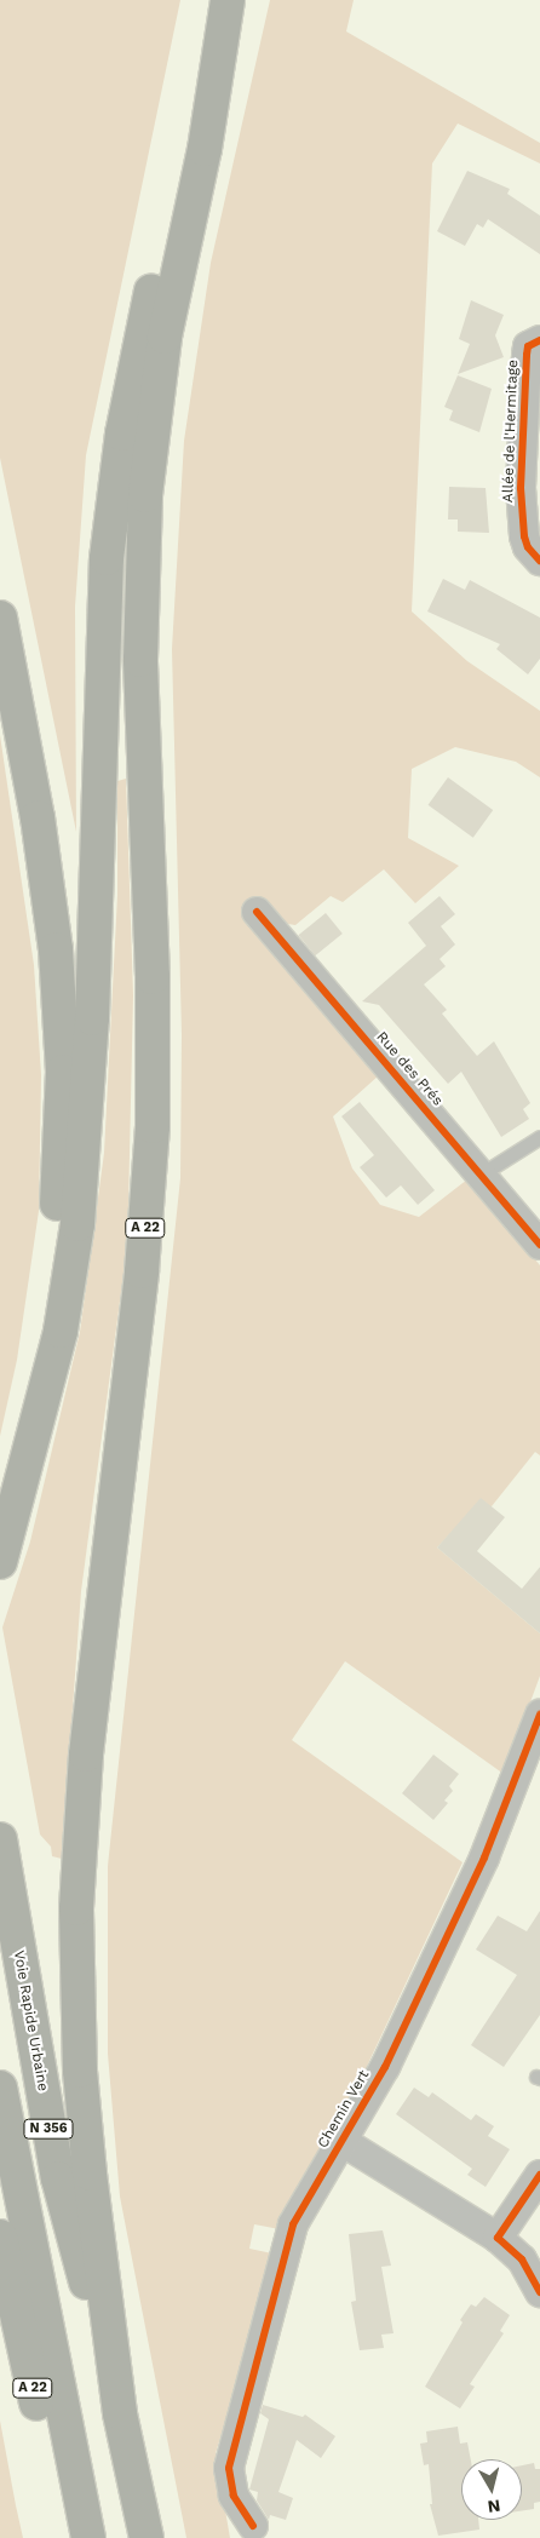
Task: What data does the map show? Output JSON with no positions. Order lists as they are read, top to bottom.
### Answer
{
  "streets": {
    "highway": ["A 22", "Voie Rapide Urbaine", "N 356"],
    "street": ["Allée de l'Hermitage", "Rue des Prés", "Chemin Vert"]
  },
  "crossings": [
    ["A 22", "Voie Rapide Urbaine"]
  ],
  "north": "bottom"
}
